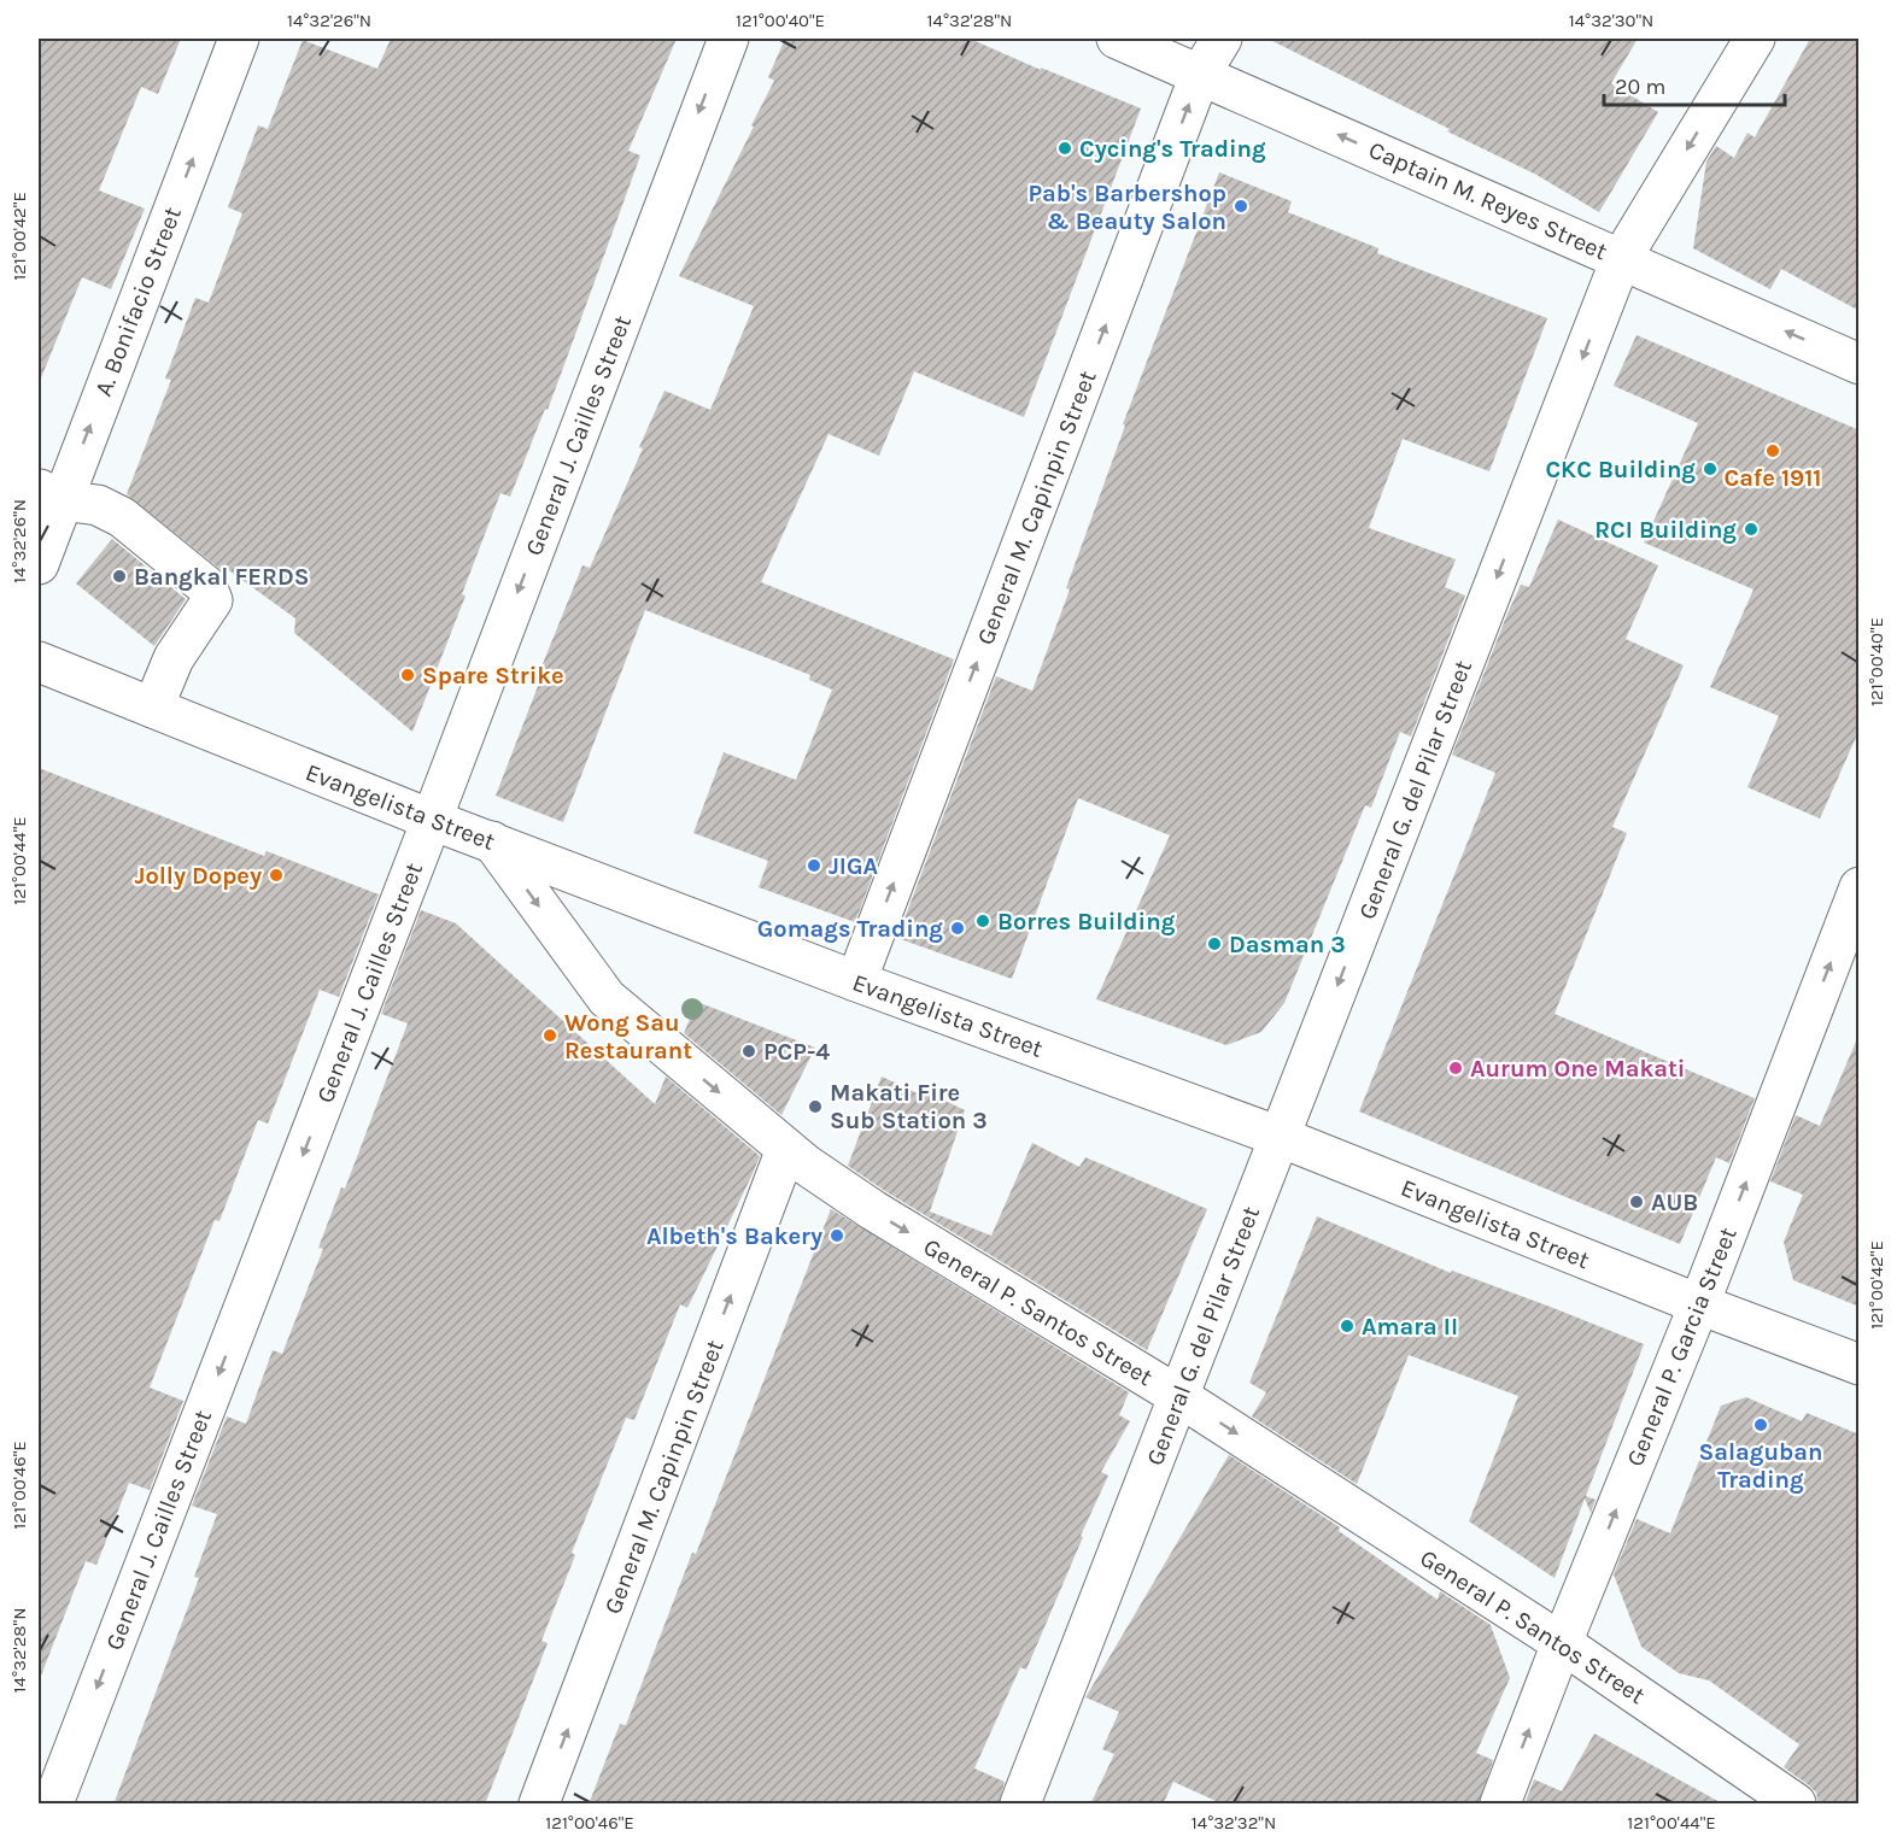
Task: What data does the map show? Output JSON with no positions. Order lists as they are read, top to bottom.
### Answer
{
  "streets": {
    "street": [
      "Captain M. Reyes Street",
      "A. Bonifacio Street",
      "General J. Cailles Street",
      "General M. Capinpin Street",
      "General G. del Pilar Street",
      "Evangelista Street",
      "General P. Santos Street",
      "General P. Garcia Street"
    ]
  },
  "crossings": [
    ["Captain M. Reyes Street", "General M. Capinpin Street"],
    ["Captain M. Reyes Street", "General G. del Pilar Street"],
    ["General J. Cailles Street", "Evangelista Street"],
    ["General M. Capinpin Street", "Evangelista Street"],
    ["General M. Capinpin Street", "General P. Santos Street"],
    ["General G. del Pilar Street", "Evangelista Street"],
    ["General G. del Pilar Street", "General P. Santos Street"],
    ["Evangelista Street", "General P. Santos Street"],
    ["Evangelista Street", "General P. Garcia Street"],
    ["General P. Santos Street", "General P. Garcia Street"]
  ],
  "one_way": [
    "Captain M. Reyes Street",
    "A. Bonifacio Street",
    "General J. Cailles Street",
    "General M. Capinpin Street",
    "General G. del Pilar Street",
    "General P. Santos Street",
    "General P. Garcia Street"
  ],
  "places": [
    "Cycing's Trading",
    "Pab's Barbershop & Beauty Salon",
    "Cafe 1911",
    "CKC Building",
    "RCI Building",
    "Bangkal FERDS",
    "Spare Strike",
    "JIGA",
    "Jolly Dopey",
    "Borres Building",
    "Gomags Trading",
    "Dasman 3",
    "Wong Sau Restaurant",
    "PCP-4",
    "Aurum One Makati",
    "Makati Fire Sub Station 3",
    "AUB",
    "Albeth's Bakery",
    "Amara II",
    "Salaguban Trading"
  ],
  "scale_bar": "20 m",
  "coordinates": [
    "14°32'26\"N",
    "121°00'40\"E",
    "14°32'28\"N",
    "14°32'30\"N",
    "121°00'42\"E",
    "121°00'44\"E",
    "121°00'46\"E",
    "14°32'32\"N"
  ]
}
